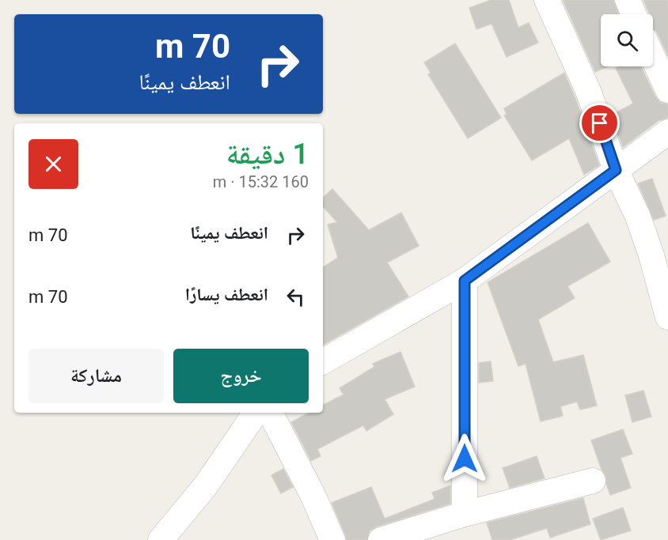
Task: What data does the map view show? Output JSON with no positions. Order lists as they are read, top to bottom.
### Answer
{
  "page": {
    "turn": ["70 m", "انعطف يمينًا"],
    "heading": ["1 دقيقة", "160 m · 15:32"],
    "list": [
      {
        "name": "انعطف يمينًا",
        "value": "70 m"
      },
      {
        "name": "انعطف يسارًا",
        "value": "70 m"
      }
    ],
    "buttons": ["خروج", "مشاركة"]
  }
}
